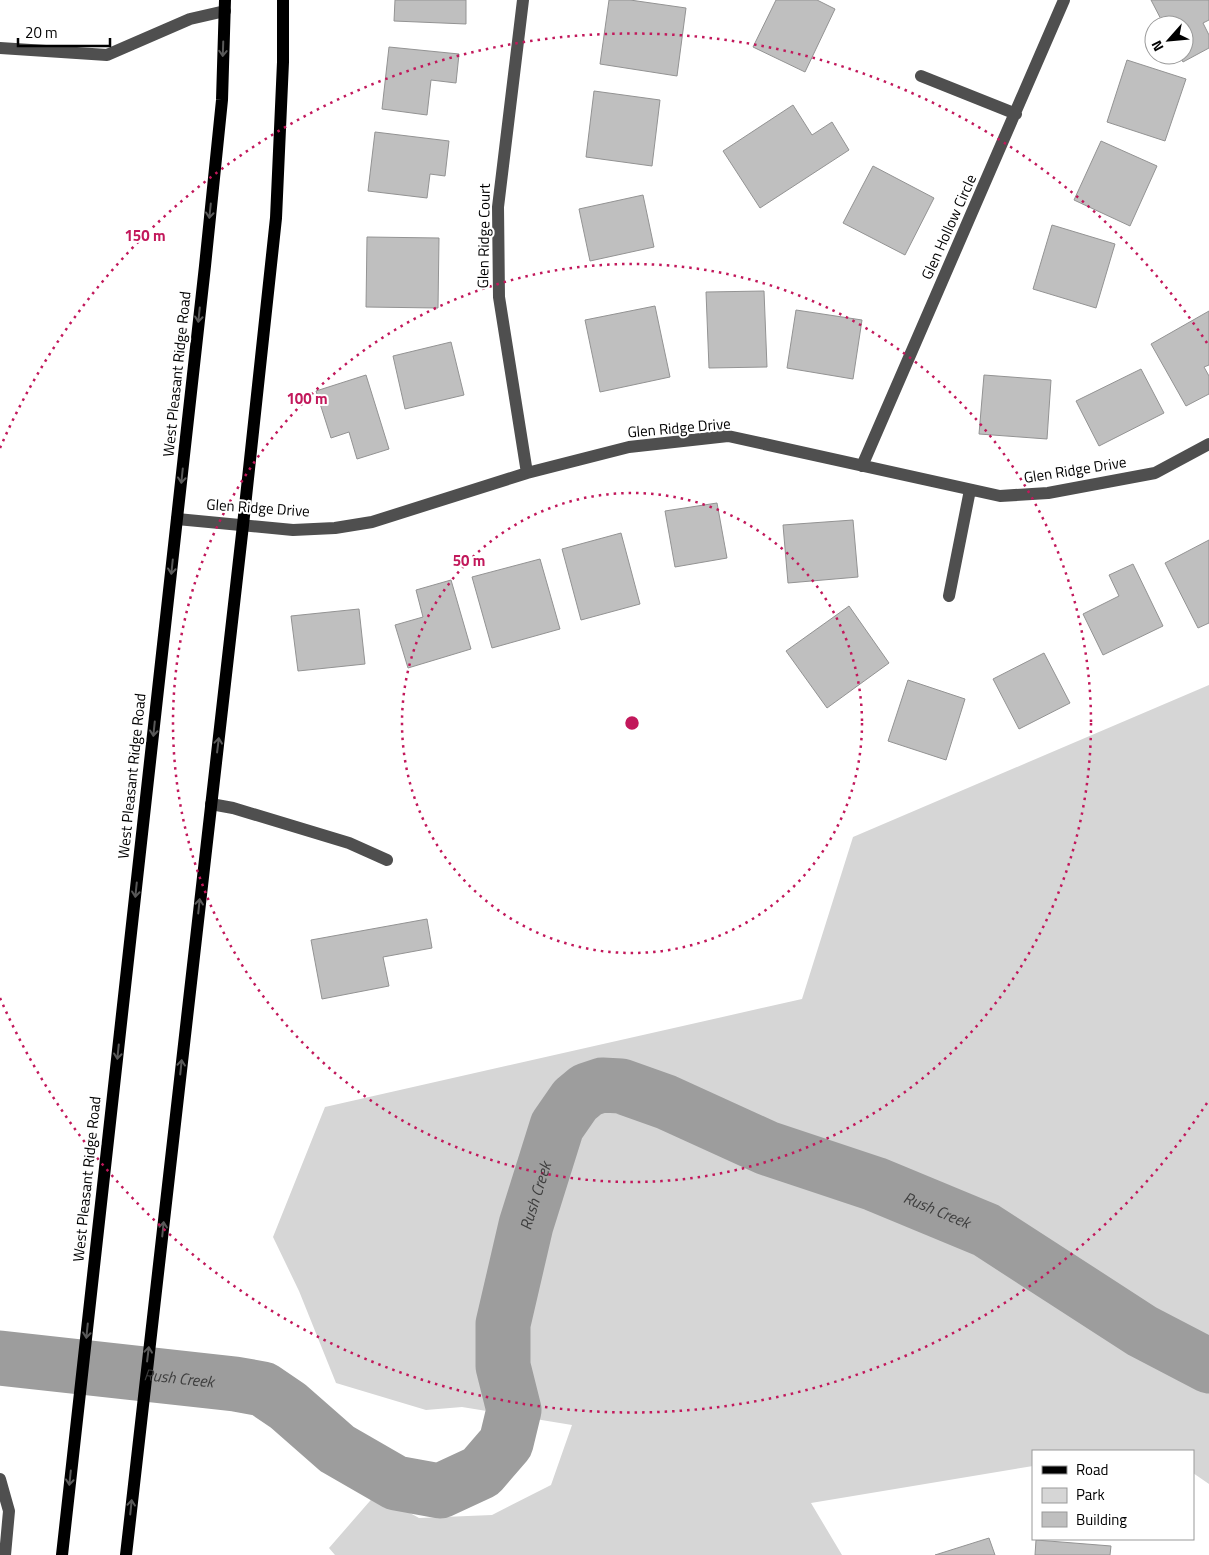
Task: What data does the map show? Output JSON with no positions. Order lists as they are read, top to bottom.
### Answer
{
  "streets": {
    "main road": ["West Pleasant Ridge Road"],
    "street": ["Glen Hollow Circle", "Glen Ridge Court", "Glen Ridge Drive"]
  },
  "crossings": [
    ["Glen Hollow Circle", "Glen Ridge Drive"],
    ["Glen Ridge Court", "Glen Ridge Drive"],
    ["West Pleasant Ridge Road", "Glen Ridge Drive"]
  ],
  "water": ["Rush Creek"],
  "legend": ["Road", "Park", "Building"],
  "scale_bar": "20 m",
  "north": "bottom left",
  "rings": ["150 m", "100 m", "50 m"]
}
